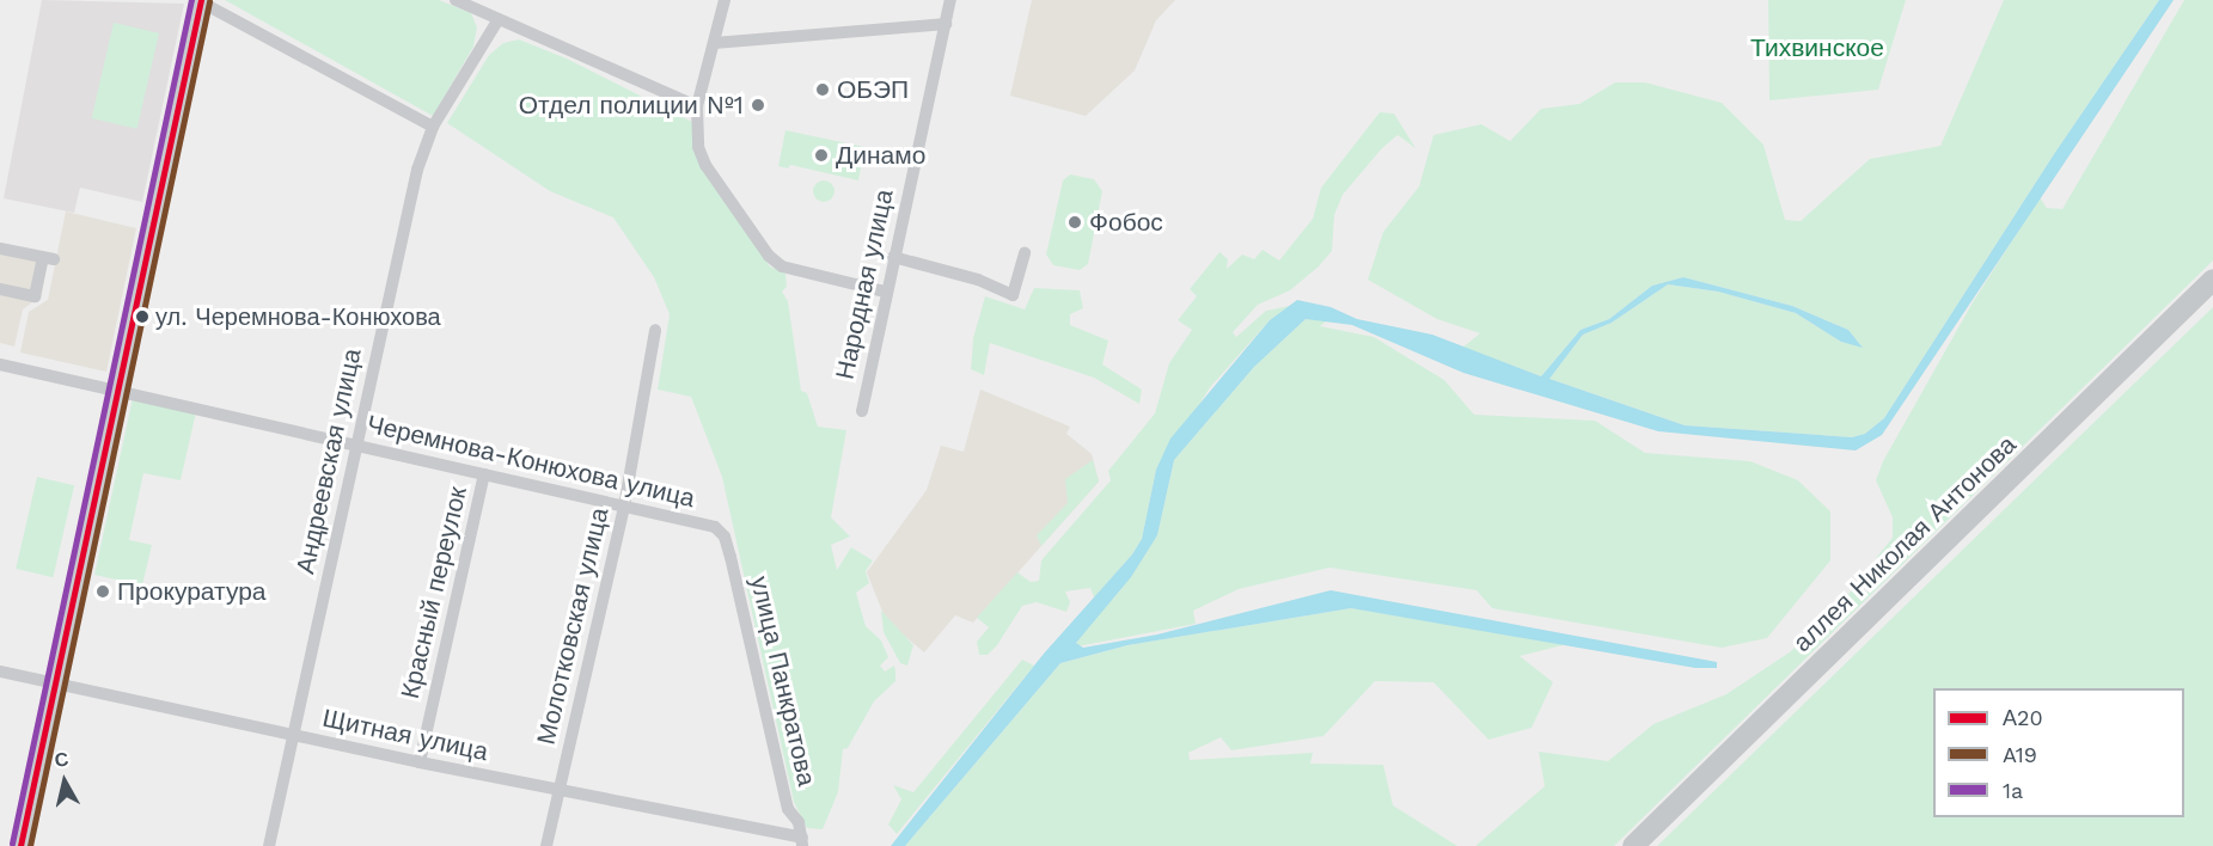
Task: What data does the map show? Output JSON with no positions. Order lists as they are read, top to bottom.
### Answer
{
  "streets": {
    "main road": ["аллея Николая Антонова"],
    "street": [
      "Народная улица",
      "Андреевская улица",
      "Черемнова-Конюхова улица",
      "Красный переулок",
      "Молотковская улица",
      "улица Панкратова",
      "Щитная улица"
    ]
  },
  "crossings": [
    ["Андреевская улица", "Черемнова-Конюхова улица"],
    ["Андреевская улица", "Щитная улица"],
    ["Черемнова-Конюхова улица", "Красный переулок"],
    ["Черемнова-Конюхова улица", "Молотковская улица"],
    ["Черемнова-Конюхова улица", "улица Панкратова"],
    ["Красный переулок", "Щитная улица"],
    ["Молотковская улица", "Щитная улица"],
    ["улица Панкратова", "Щитная улица"]
  ],
  "parks": ["Тихвинское"],
  "places": [
    "ОБЭП",
    "Отдел полиции №1",
    "Динамо",
    "Фобос",
    "ул. Черемнова-Конюхова",
    "Прокуратура"
  ],
  "lines": ["transit line А20", "transit line 1a", "transit line A19"],
  "legend": ["А20", "A19", "1a"],
  "north": "top"
}
